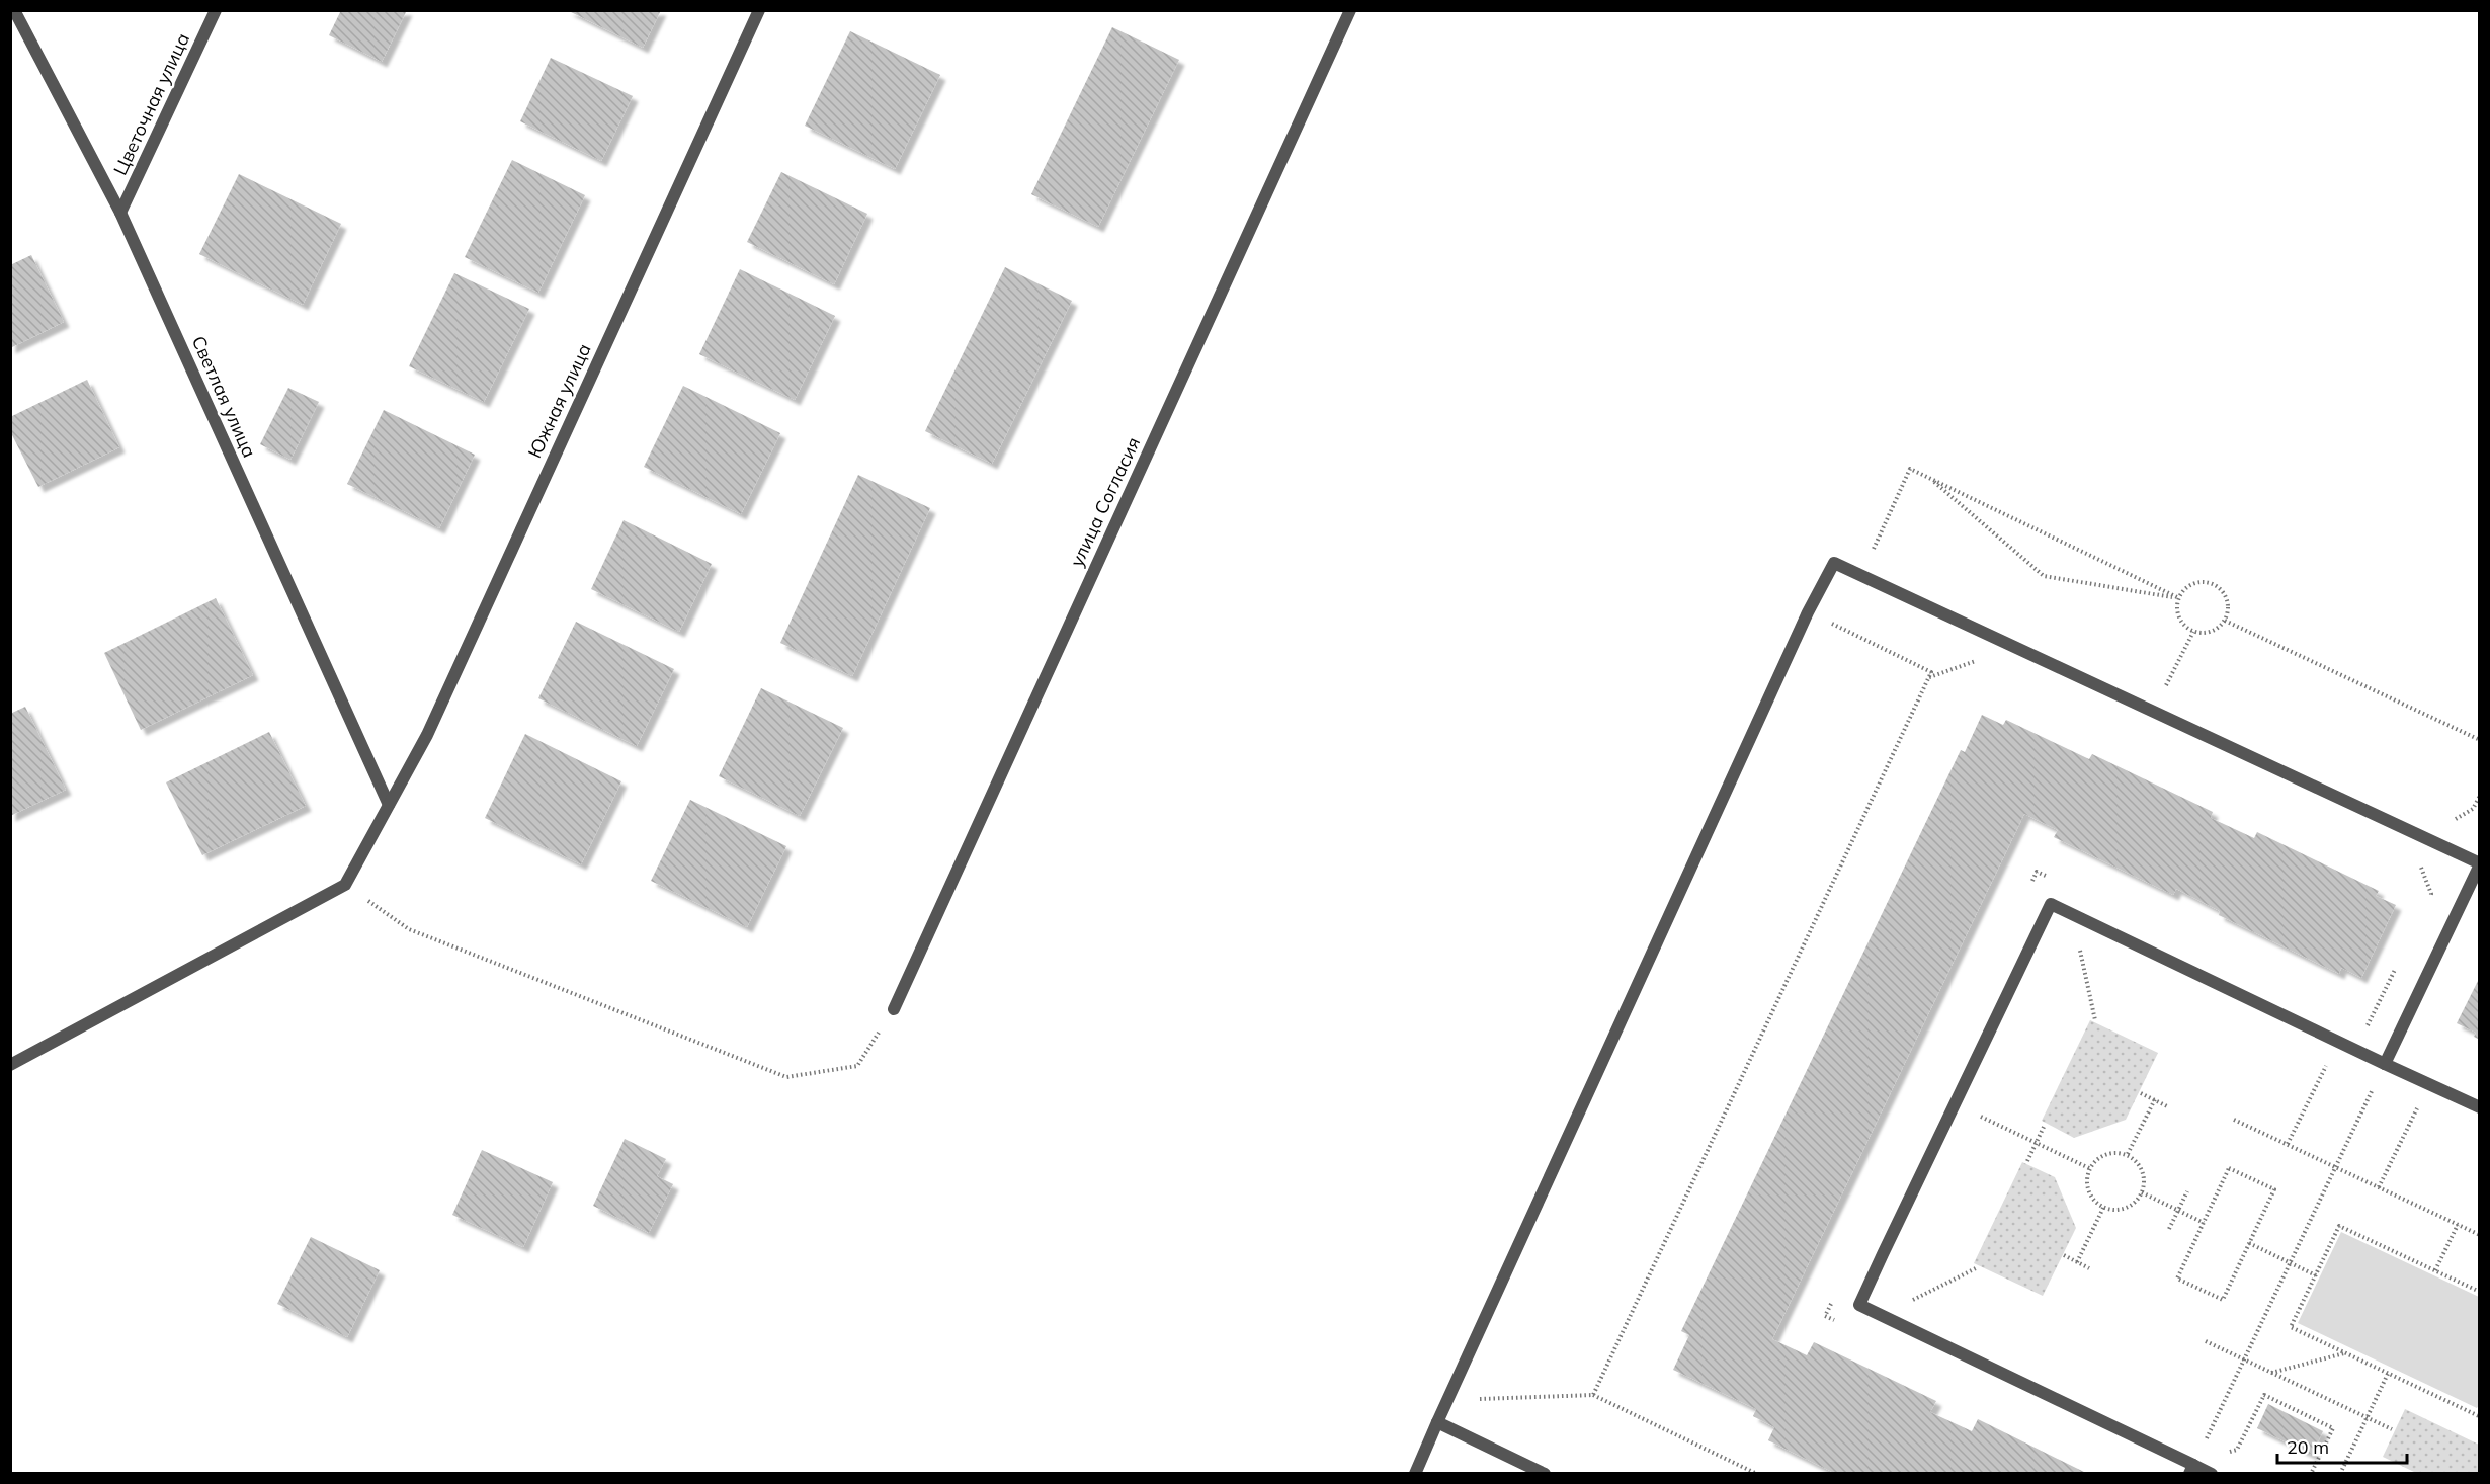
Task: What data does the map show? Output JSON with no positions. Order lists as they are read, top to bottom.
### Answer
{
  "streets": {
    "street": [
      "Цветочная улица",
      "Светлая улица",
      "Южная улица",
      "улица Согласия"
    ]
  },
  "crossings": [
    ["Цветочная улица", "Светлая улица"],
    ["Светлая улица", "Южная улица"]
  ],
  "scale_bar": "20 m"
}
